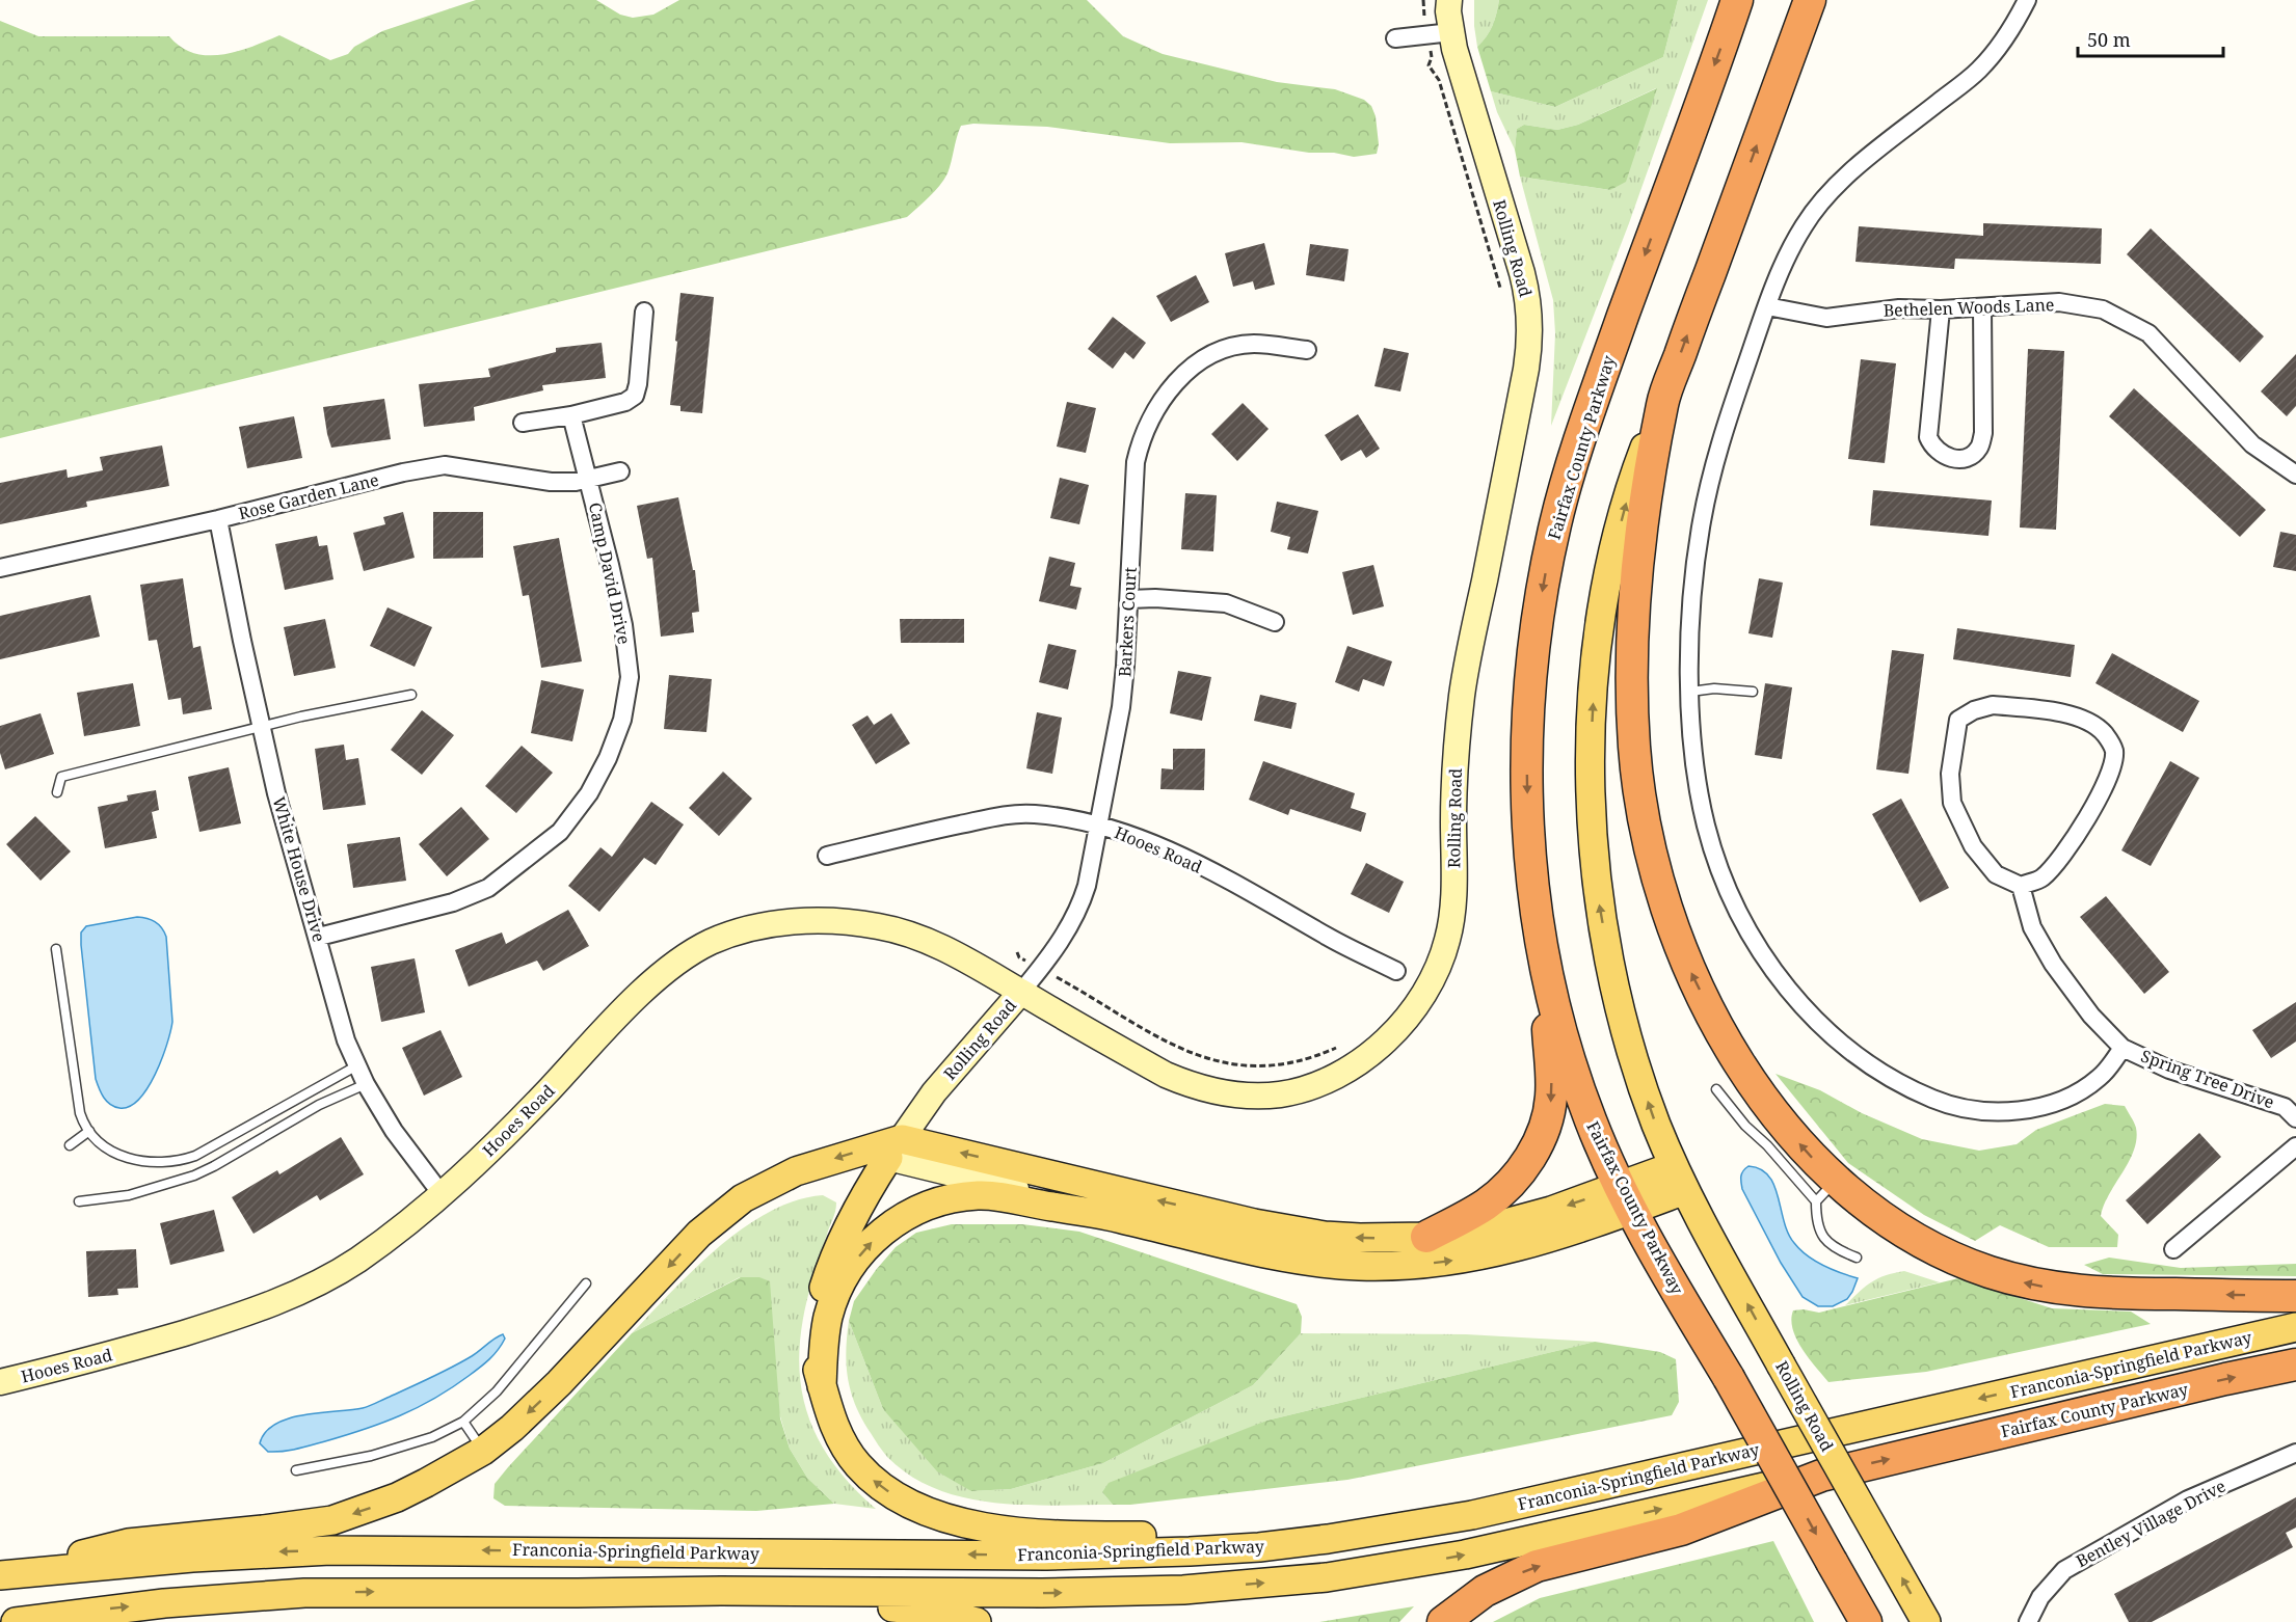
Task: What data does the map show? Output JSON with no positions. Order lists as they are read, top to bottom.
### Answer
{
  "streets": {
    "highway": ["Fairfax County Parkway"],
    "main road": ["Rolling Road", "Franconia-Springfield Parkway"],
    "street": [
      "Bethelen Woods Lane",
      "Rose Garden Lane",
      "Camp David Drive",
      "Barkers Court",
      "Hooes Road",
      "White House Drive",
      "Spring Tree Drive",
      "Bentley Village Drive"
    ]
  },
  "crossings": [
    ["Rolling Road", "Barkers Court"],
    ["Rolling Road", "Hooes Road"],
    ["Rose Garden Lane", "Camp David Drive"],
    ["Rose Garden Lane", "White House Drive"],
    ["Camp David Drive", "White House Drive"],
    ["Barkers Court", "Hooes Road"],
    ["Hooes Road", "White House Drive"]
  ],
  "one_way": ["Rolling Road"],
  "scale_bar": "50 m"
}
